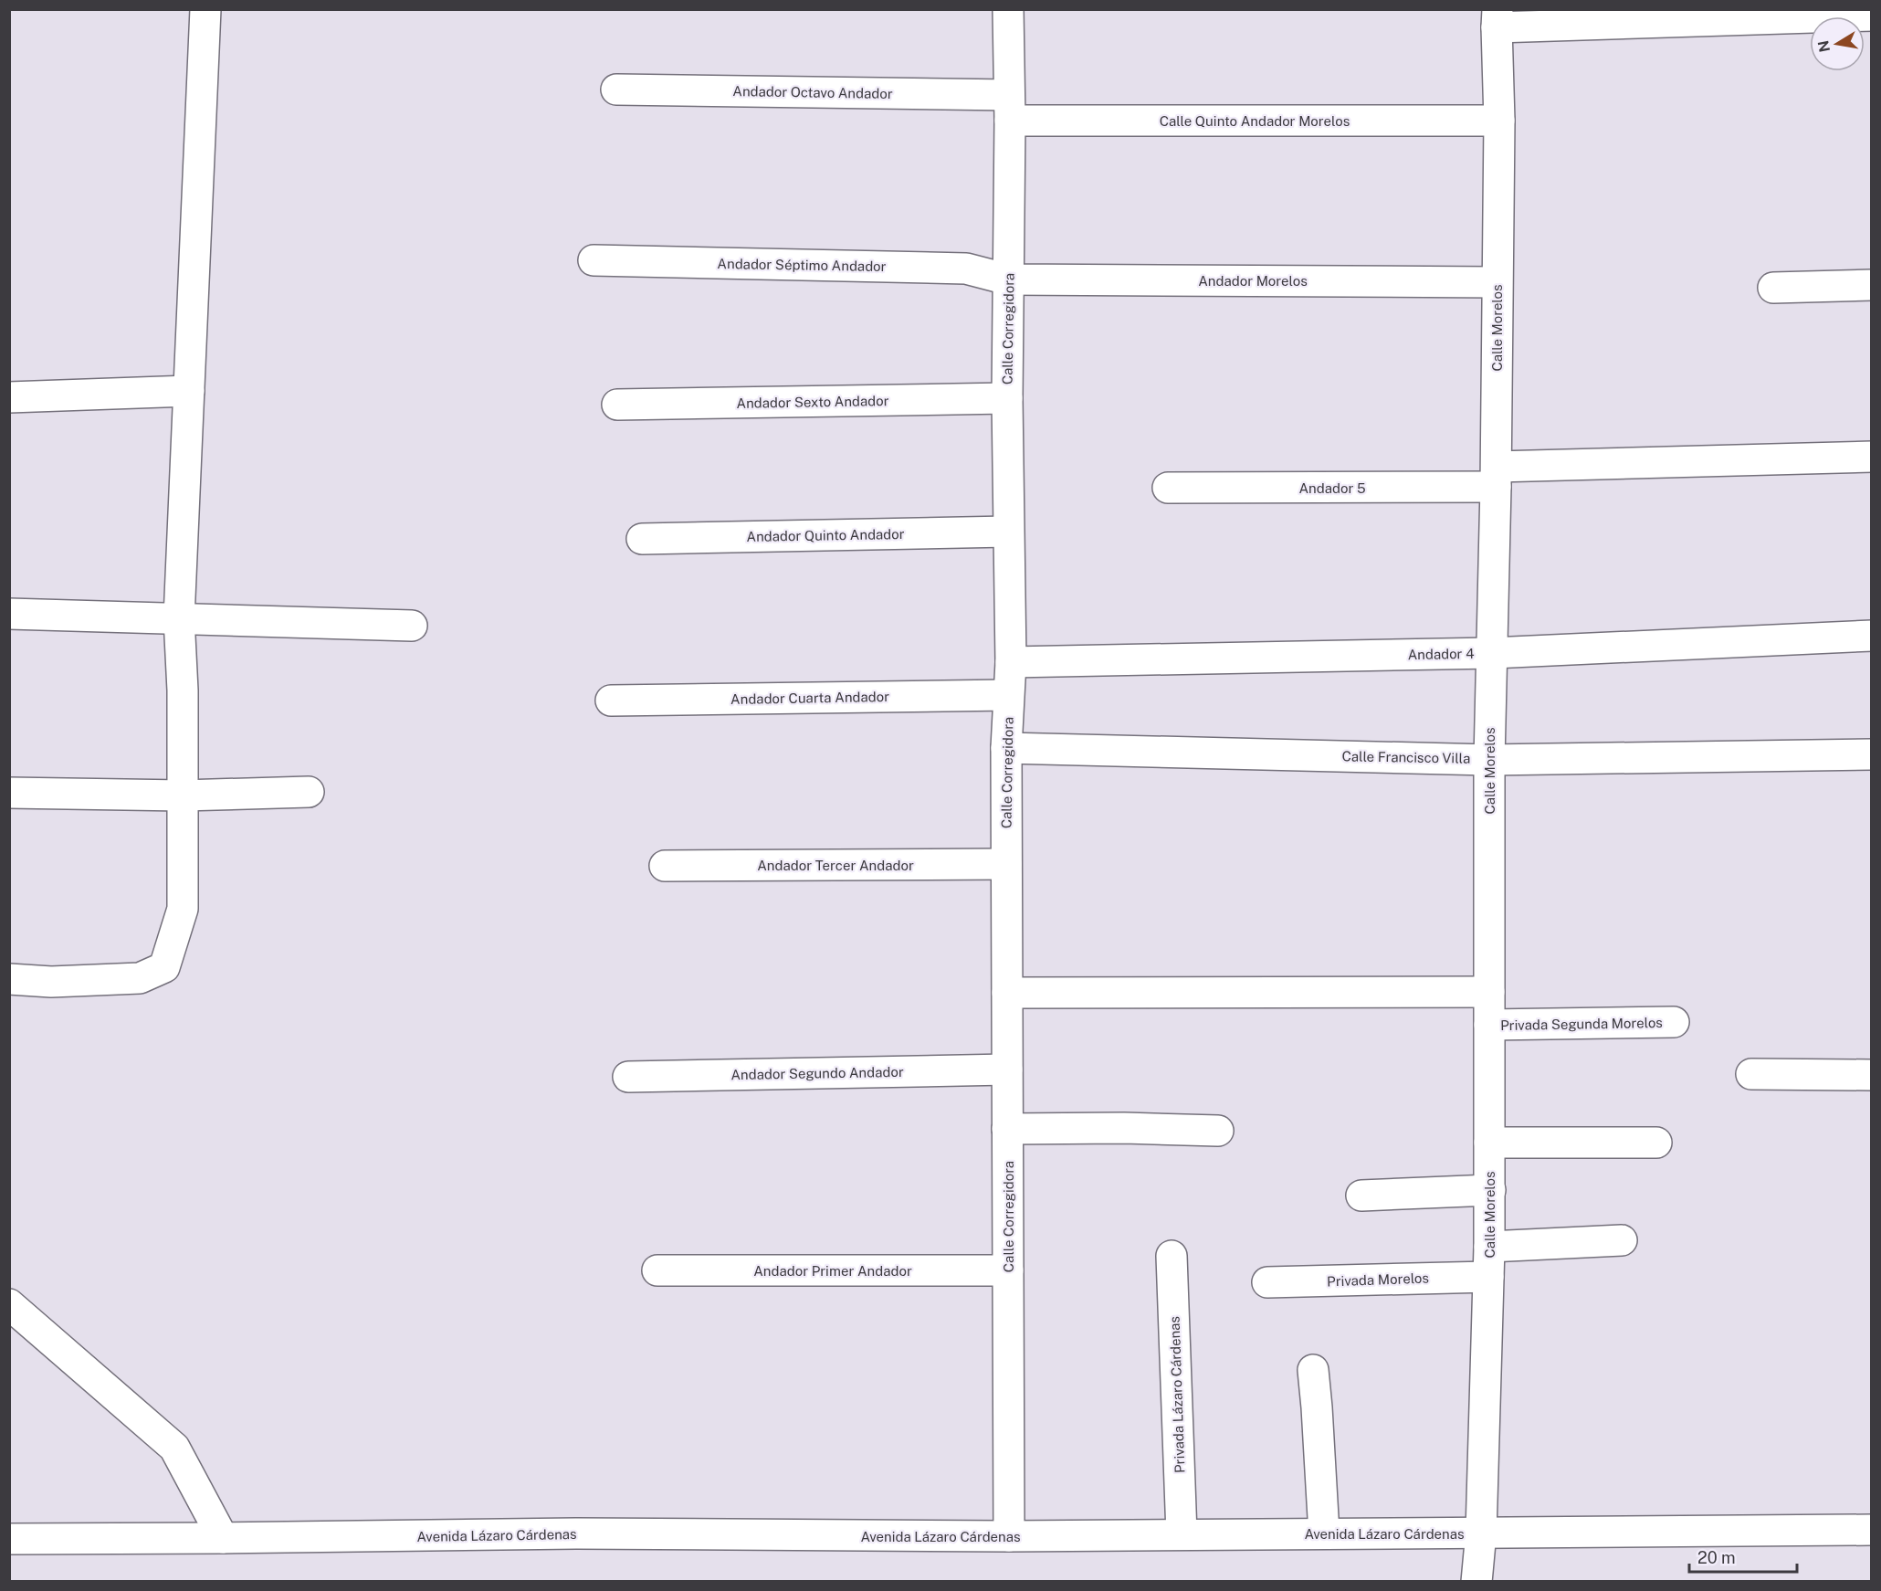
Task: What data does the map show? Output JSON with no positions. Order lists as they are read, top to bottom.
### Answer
{
  "streets": {
    "street": [
      "Andador Octavo Andador",
      "Calle Quinto Andador Morelos",
      "Andador Séptimo Andador",
      "Andador Morelos",
      "Calle Morelos",
      "Calle Corregidora",
      "Andador Sexto Andador",
      "Andador 5",
      "Andador Quinto Andador",
      "Andador 4",
      "Andador Cuarta Andador",
      "Calle Francisco Villa",
      "Andador Tercer Andador",
      "Privada Segunda Morelos",
      "Andador Segundo Andador",
      "Andador Primer Andador",
      "Privada Morelos",
      "Privada Lázaro Cárdenas",
      "Avenida Lázaro Cárdenas"
    ]
  },
  "crossings": [
    ["Andador Octavo Andador", "Calle Quinto Andador Morelos"],
    ["Andador Octavo Andador", "Calle Corregidora"],
    ["Calle Quinto Andador Morelos", "Calle Morelos"],
    ["Calle Quinto Andador Morelos", "Calle Corregidora"],
    ["Andador Séptimo Andador", "Andador Morelos"],
    ["Andador Séptimo Andador", "Calle Corregidora"],
    ["Andador Morelos", "Calle Morelos"],
    ["Andador Morelos", "Calle Corregidora"],
    ["Calle Morelos", "Andador 5"],
    ["Calle Morelos", "Andador 4"],
    ["Calle Morelos", "Calle Francisco Villa"],
    ["Calle Morelos", "Privada Segunda Morelos"],
    ["Calle Morelos", "Privada Morelos"],
    ["Calle Morelos", "Avenida Lázaro Cárdenas"],
    ["Calle Corregidora", "Andador Sexto Andador"],
    ["Calle Corregidora", "Andador Quinto Andador"],
    ["Calle Corregidora", "Andador 4"],
    ["Calle Corregidora", "Andador Cuarta Andador"],
    ["Calle Corregidora", "Calle Francisco Villa"],
    ["Calle Corregidora", "Andador Tercer Andador"],
    ["Calle Corregidora", "Andador Segundo Andador"],
    ["Calle Corregidora", "Andador Primer Andador"],
    ["Calle Corregidora", "Avenida Lázaro Cárdenas"],
    ["Privada Lázaro Cárdenas", "Avenida Lázaro Cárdenas"]
  ],
  "scale_bar": "20 m",
  "north": "left"
}
